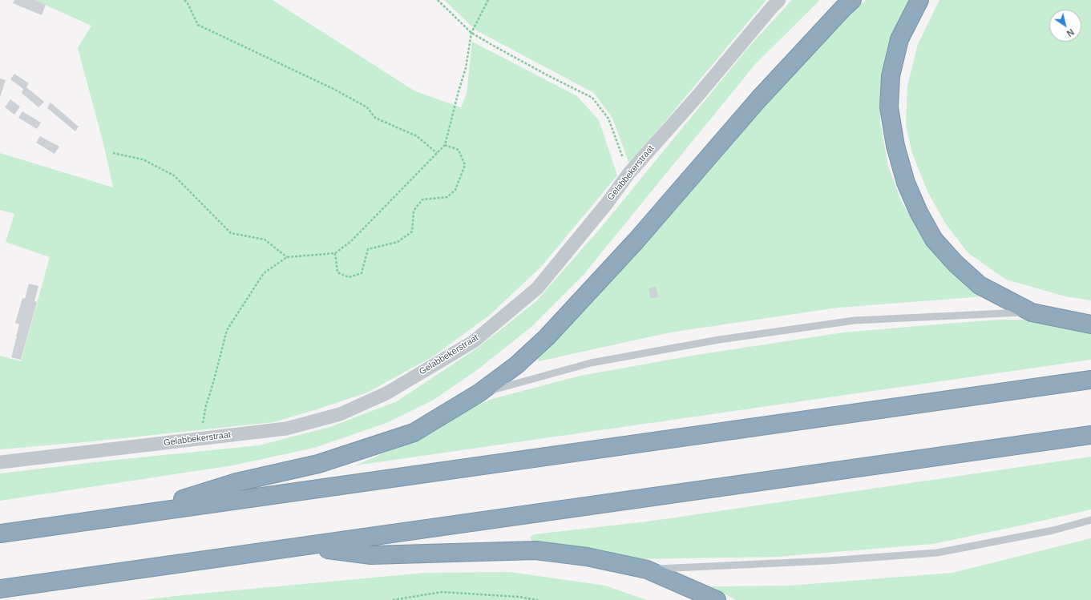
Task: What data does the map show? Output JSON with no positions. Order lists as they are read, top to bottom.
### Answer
{
  "streets": {
    "street": ["Gelabbekerstraat"]
  },
  "north": "bottom right"
}
